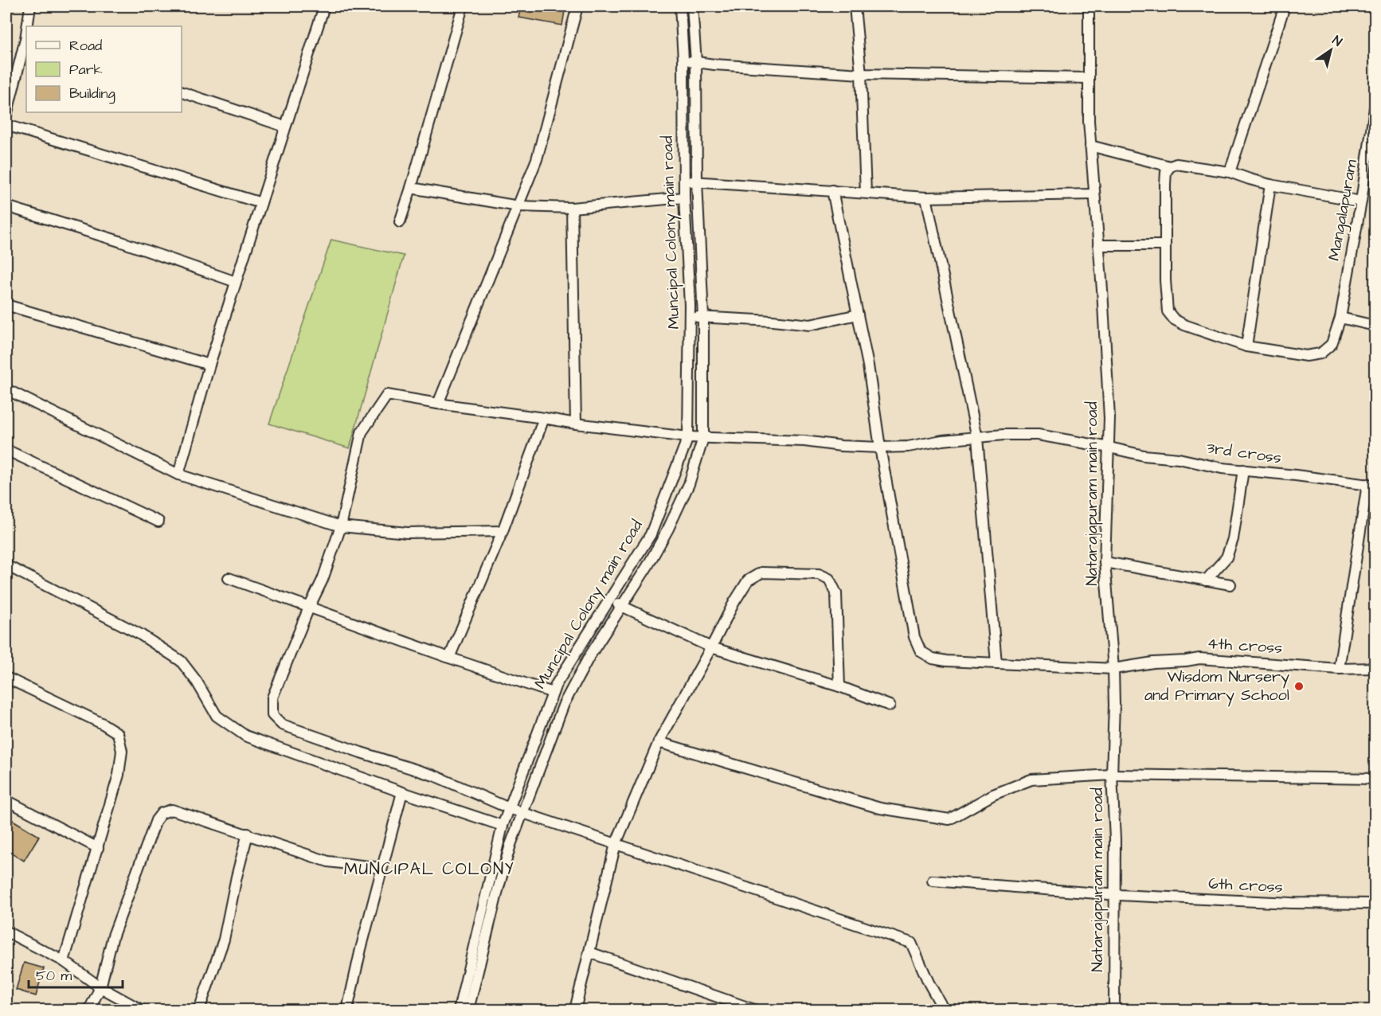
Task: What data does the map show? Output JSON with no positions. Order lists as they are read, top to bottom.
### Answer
{
  "streets": {
    "street": [
      "Mangalapuram",
      "Muncipal Colony main road",
      "3rd cross",
      "Natarajapuram main road",
      "4th cross",
      "6th cross"
    ]
  },
  "crossings": [
    ["Muncipal Colony main road", "3rd cross"],
    ["3rd cross", "Natarajapuram main road"],
    ["3rd cross", "4th cross"],
    ["Natarajapuram main road", "4th cross"],
    ["Natarajapuram main road", "6th cross"]
  ],
  "districts": ["MUNCIPAL COLONY"],
  "places": ["Wisdom Nursery and Primary School"],
  "legend": ["Road", "Park", "Building"],
  "scale_bar": "50 m",
  "north": "top right"
}
